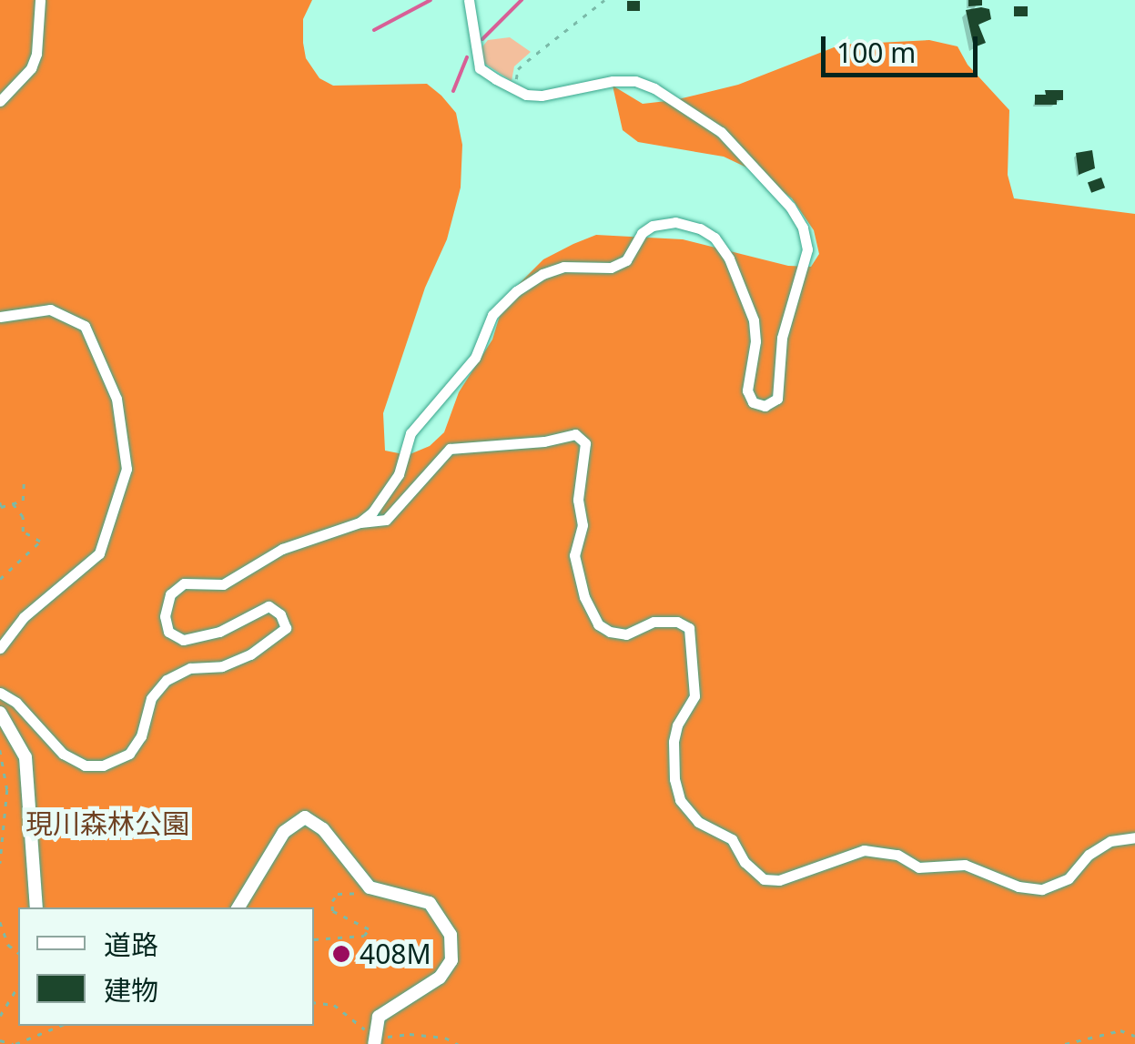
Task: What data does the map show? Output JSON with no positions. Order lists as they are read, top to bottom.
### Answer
{
  "parks": ["現川森林公園"],
  "places": ["408M"],
  "legend": ["道路", "建物"],
  "scale_bar": "100 m"
}
